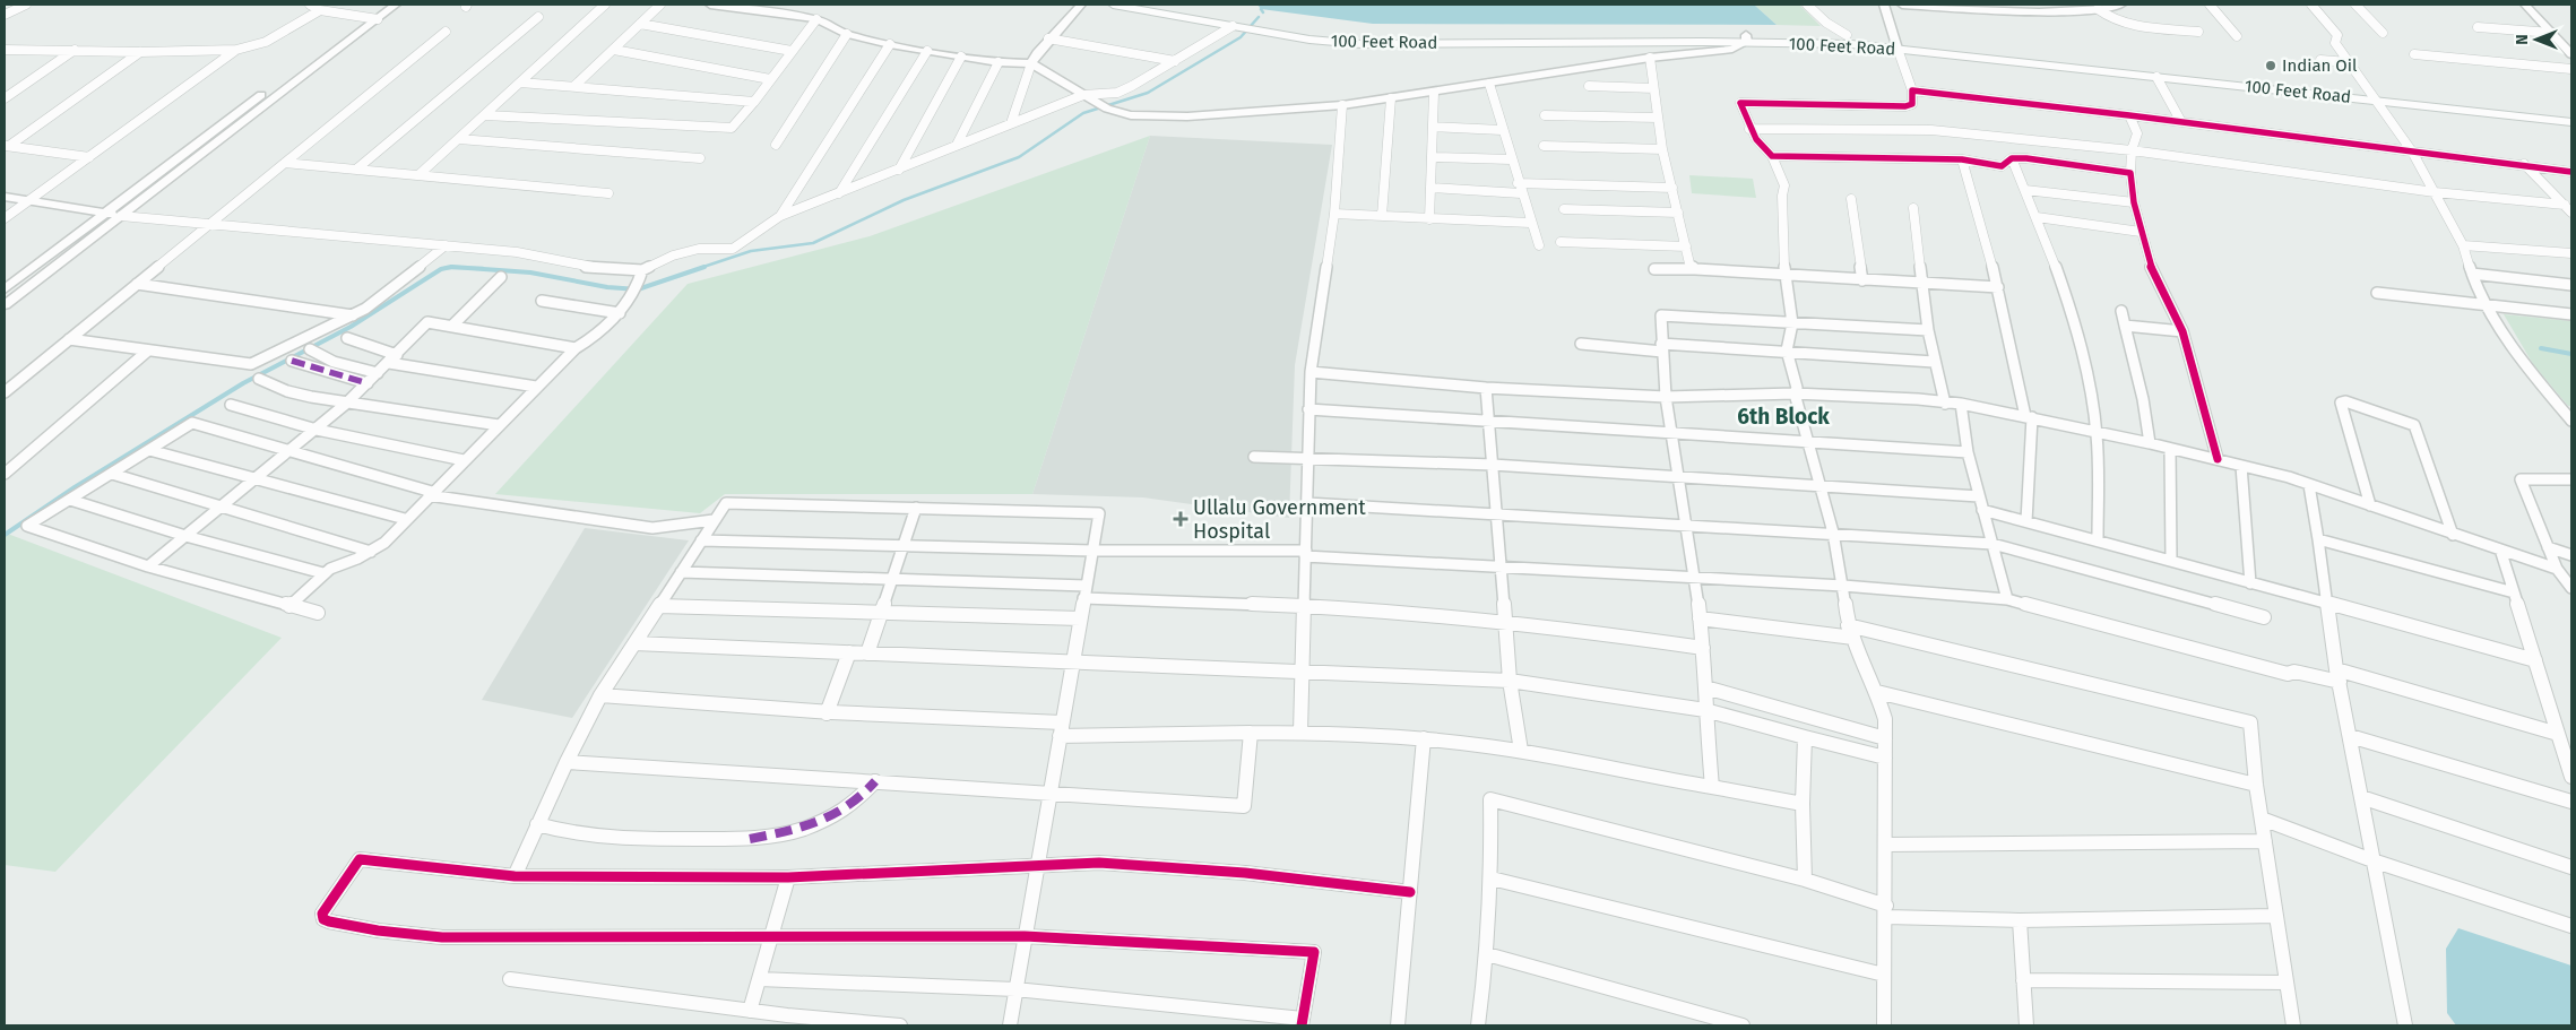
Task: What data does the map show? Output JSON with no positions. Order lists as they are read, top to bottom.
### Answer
{
  "streets": {
    "main road": ["100 Feet Road"]
  },
  "districts": ["6th Block"],
  "places": {
    "other": ["Indian Oil"],
    "health": ["Ullalu Government Hospital"]
  },
  "north": "left"
}
